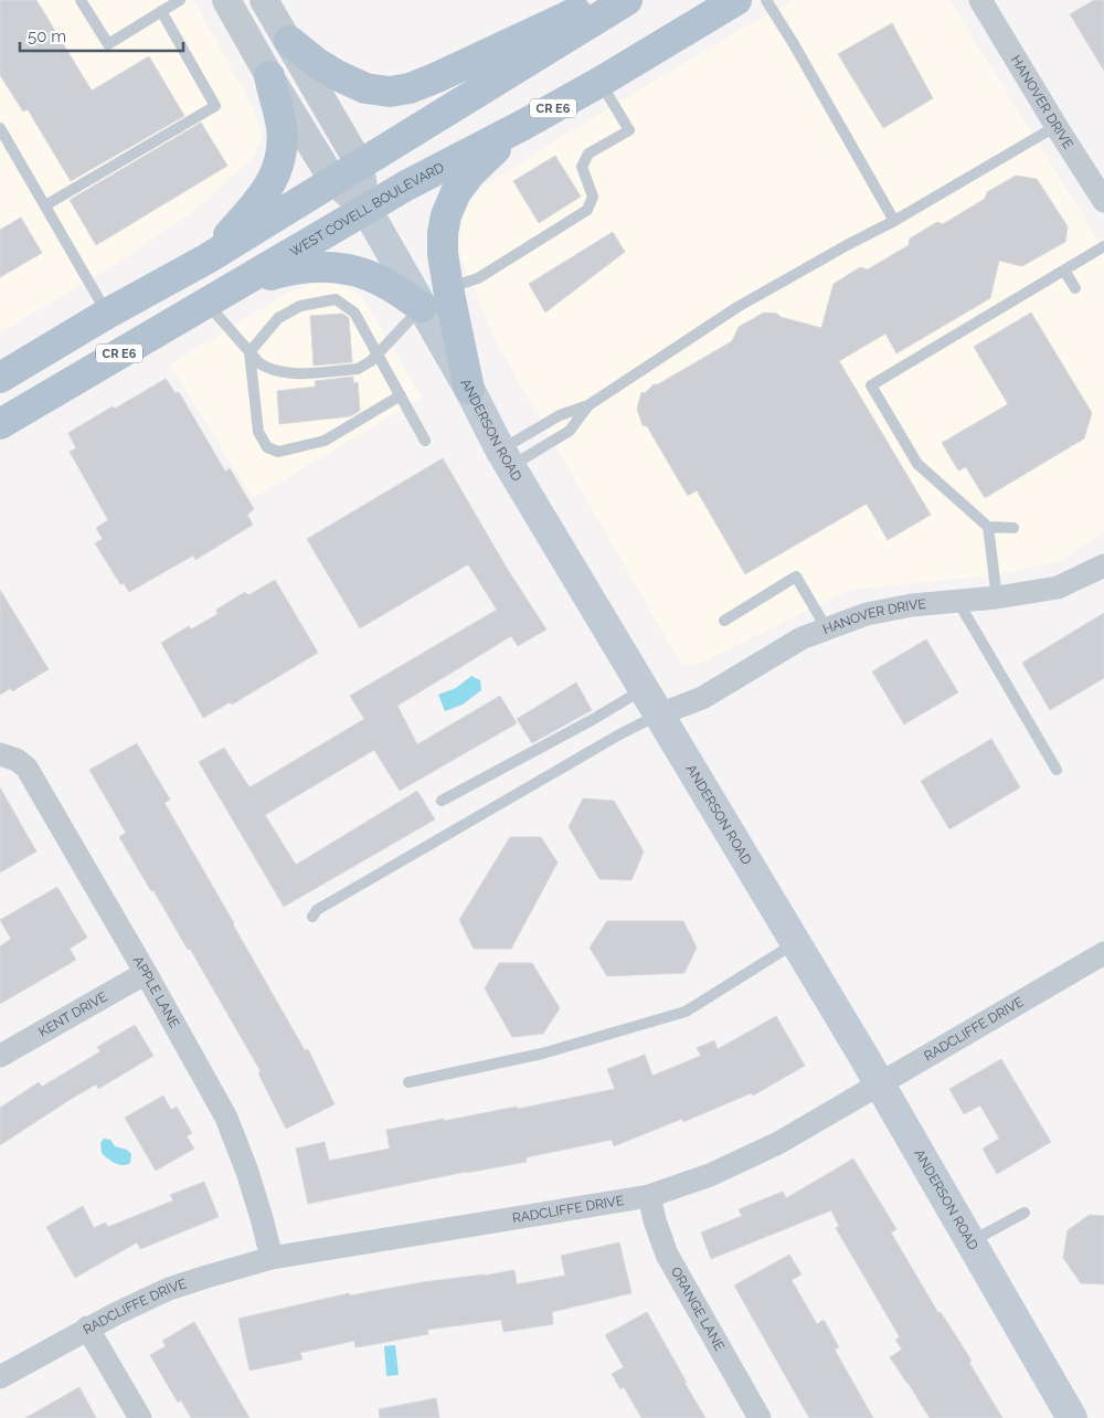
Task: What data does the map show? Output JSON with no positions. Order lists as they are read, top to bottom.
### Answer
{
  "streets": {
    "main road": ["CR E6", "WEST COVELL BOULEVARD", "ANDERSON ROAD"],
    "street": [
      "HANOVER DRIVE",
      "APPLE LANE",
      "KENT DRIVE",
      "RADCLIFFE DRIVE",
      "ORANGE LANE"
    ]
  },
  "crossings": [
    ["HANOVER DRIVE", "ANDERSON ROAD"],
    ["CR E6", "ANDERSON ROAD"],
    ["WEST COVELL BOULEVARD", "ANDERSON ROAD"],
    ["ANDERSON ROAD", "RADCLIFFE DRIVE"],
    ["APPLE LANE", "KENT DRIVE"],
    ["APPLE LANE", "RADCLIFFE DRIVE"],
    ["RADCLIFFE DRIVE", "ORANGE LANE"]
  ],
  "scale_bar": "50 m"
}
